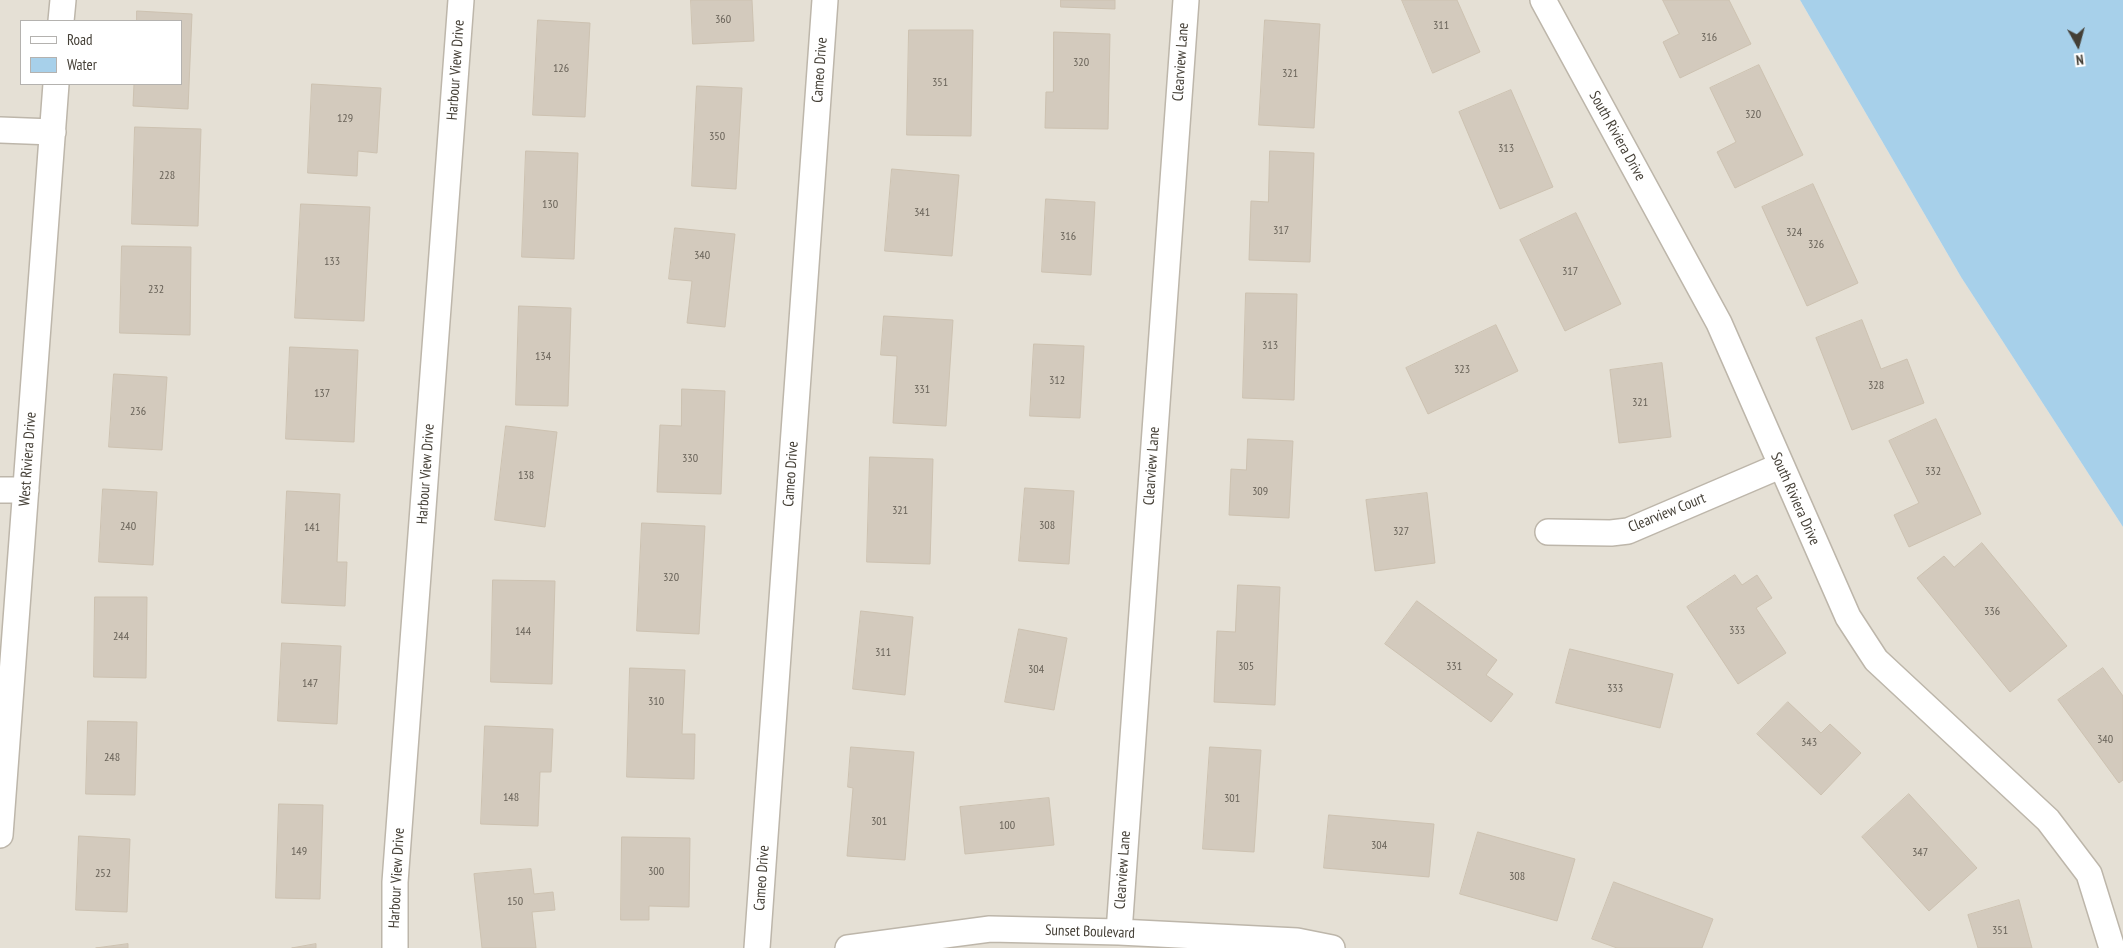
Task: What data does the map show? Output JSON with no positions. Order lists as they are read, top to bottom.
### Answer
{
  "streets": {
    "street": [
      "Clearview Lane",
      "Harbour View Drive",
      "Cameo Drive",
      "South Riviera Drive",
      "West Riviera Drive",
      "Clearview Court",
      "Sunset Boulevard"
    ]
  },
  "crossings": [
    ["Clearview Lane", "Sunset Boulevard"],
    ["South Riviera Drive", "Clearview Court"]
  ],
  "house_numbers": [
    "360",
    "311",
    "316",
    "320",
    "126",
    "321",
    "351",
    "320",
    "129",
    "350",
    "313",
    "228",
    "130",
    "341",
    "317",
    "324",
    "316",
    "326",
    "340",
    "133",
    "317",
    "232",
    "313",
    "134",
    "323",
    "312",
    "328",
    "331",
    "137",
    "321",
    "236",
    "330",
    "332",
    "138",
    "309",
    "321",
    "308",
    "240",
    "141",
    "327",
    "320",
    "336",
    "333",
    "144",
    "244",
    "311",
    "305",
    "331",
    "304",
    "147",
    "333",
    "310",
    "340",
    "343",
    "248",
    "148",
    "301",
    "301",
    "100",
    "304",
    "149",
    "347",
    "300",
    "252",
    "308",
    "150",
    "351"
  ],
  "legend": ["Road", "Water"],
  "north": "bottom"
}
